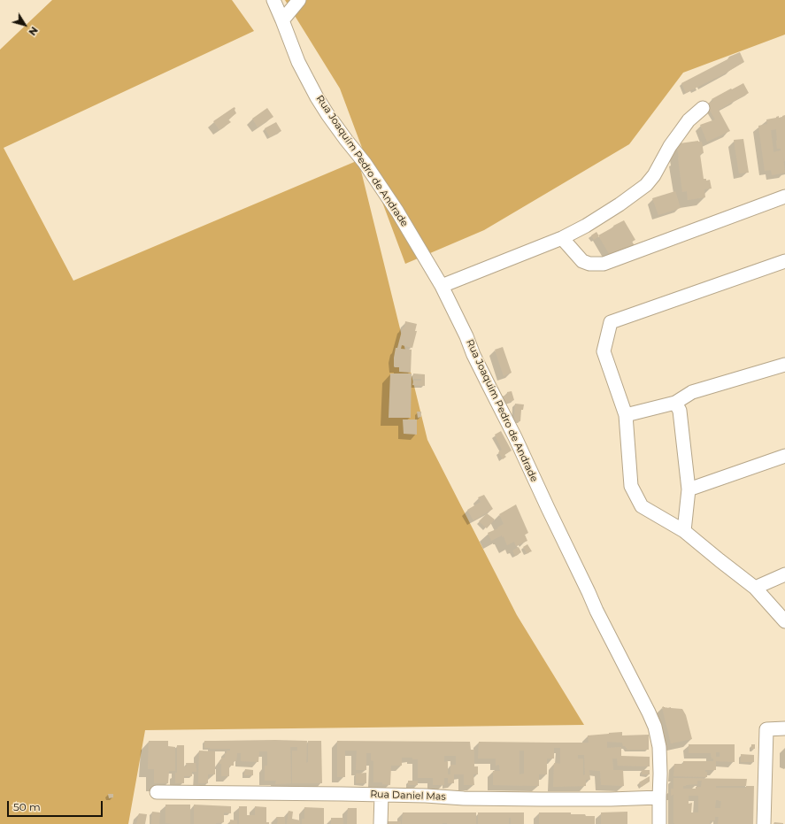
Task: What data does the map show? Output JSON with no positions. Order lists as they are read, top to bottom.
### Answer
{
  "streets": {
    "street": ["Rua Joaquim Pedro de Andrade", "Rua Daniel Mas"]
  },
  "crossings": [
    ["Rua Joaquim Pedro de Andrade", "Rua Daniel Mas"]
  ],
  "scale_bar": "50 m",
  "north": "bottom right"
}
